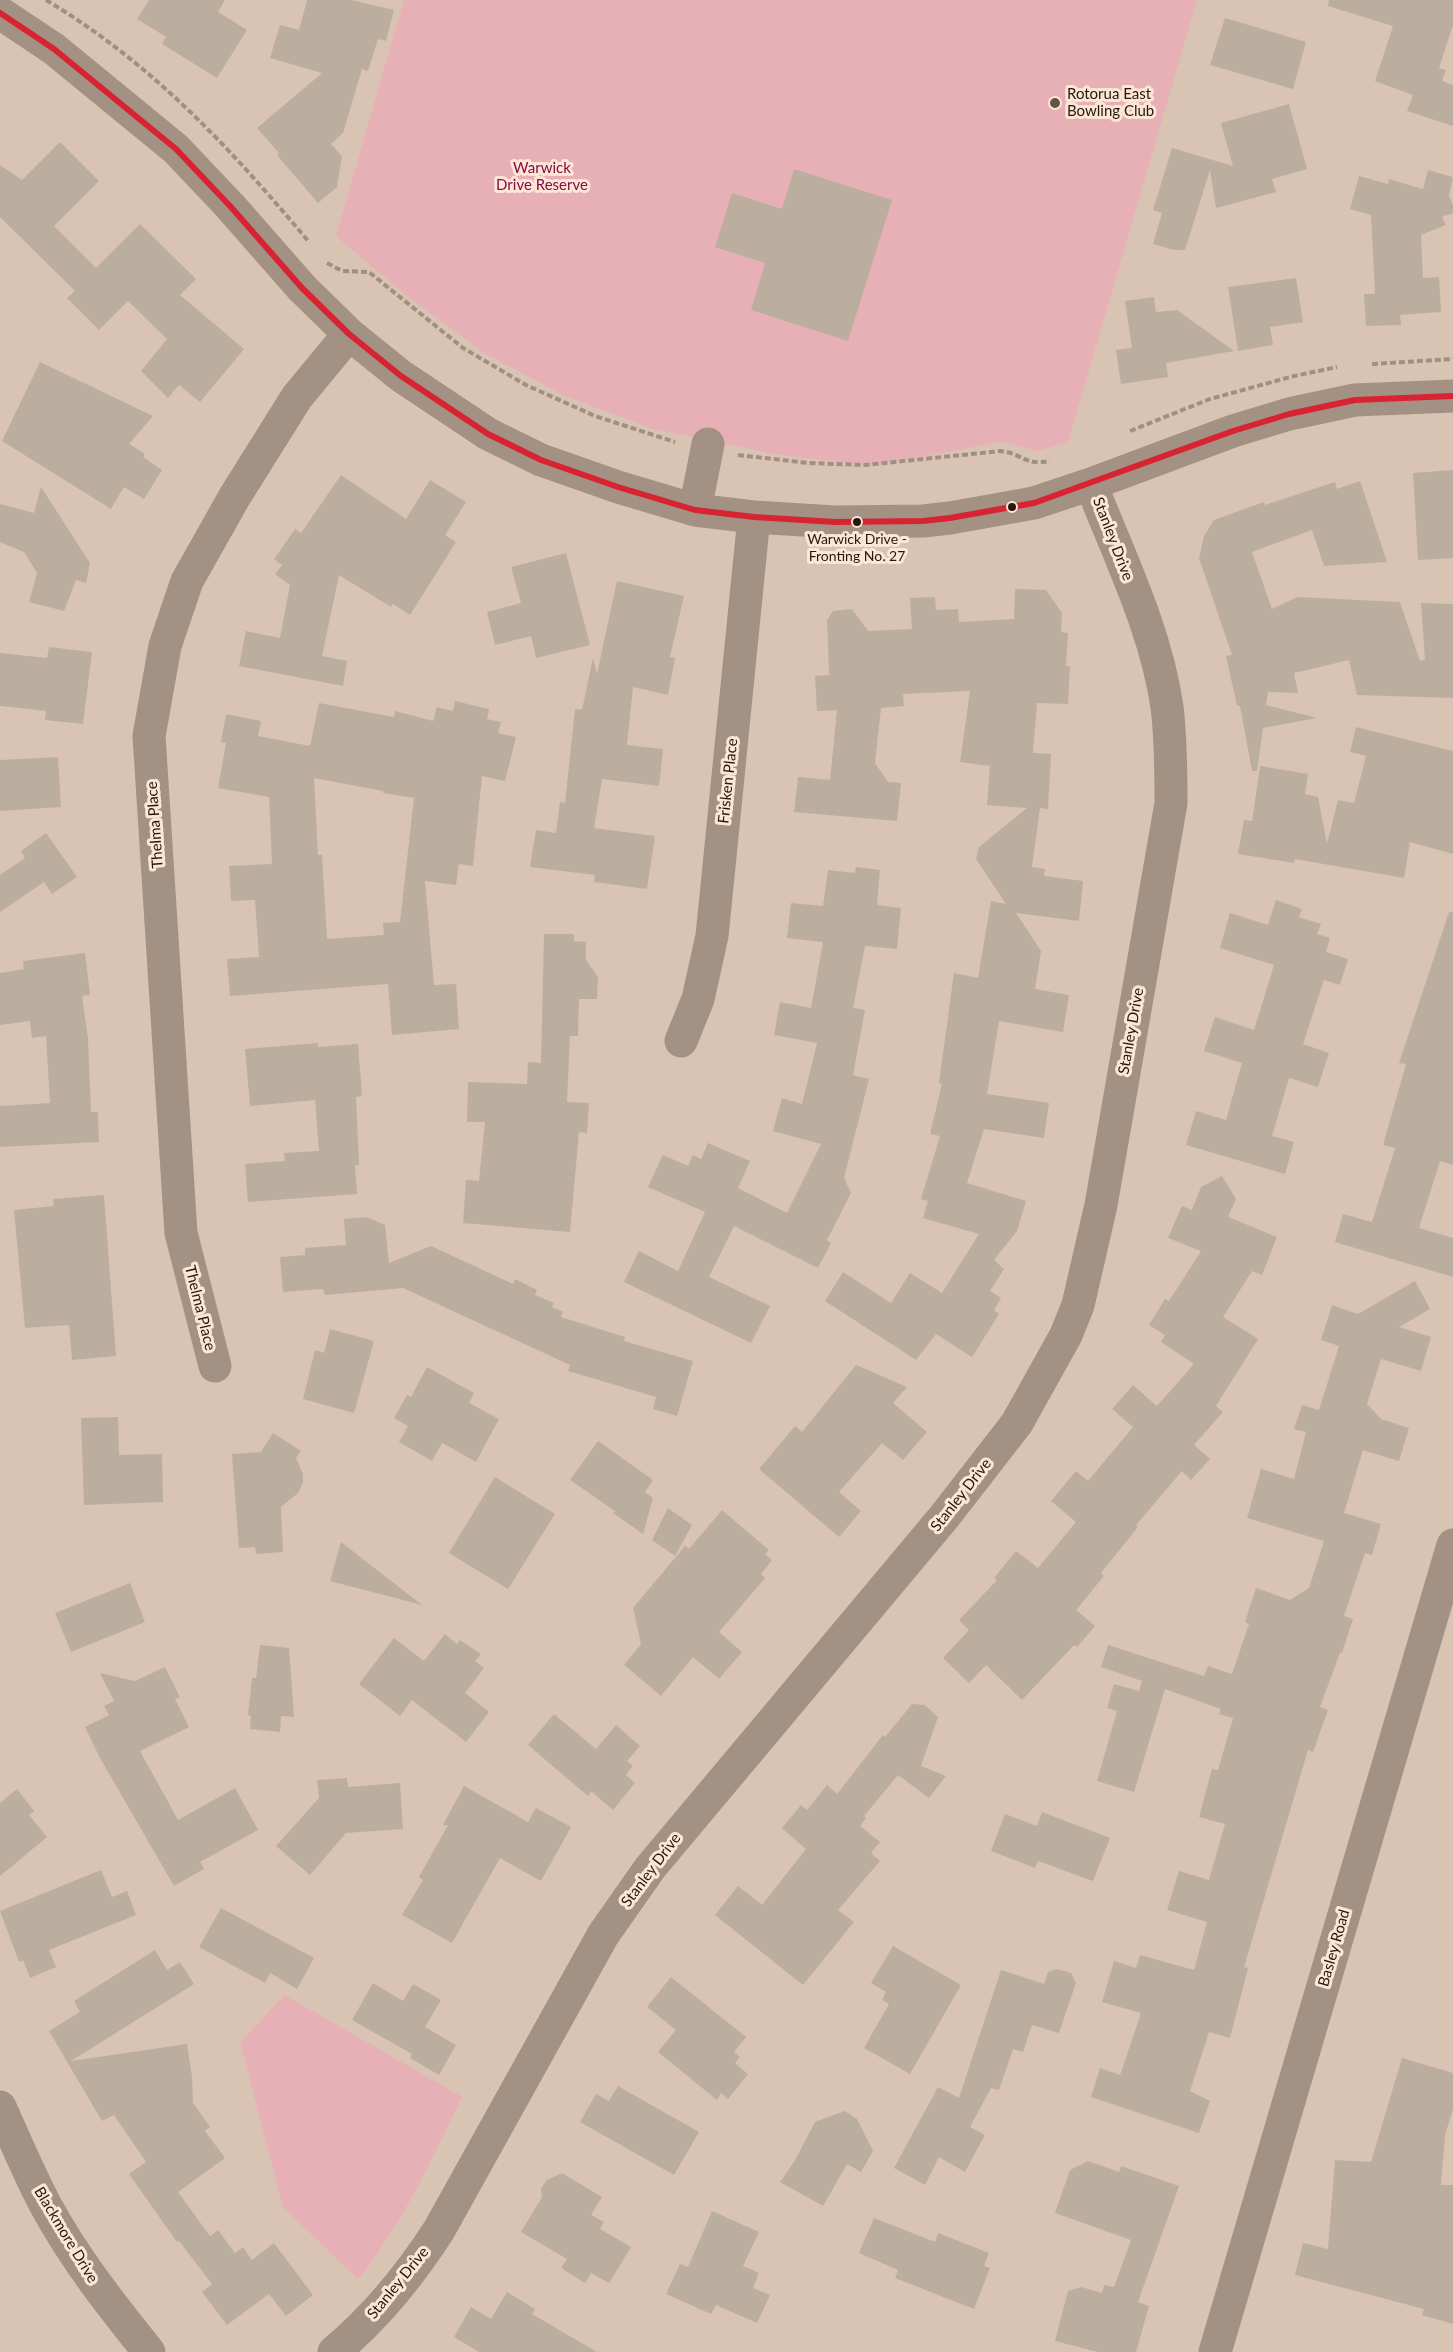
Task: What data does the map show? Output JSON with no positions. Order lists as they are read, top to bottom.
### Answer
{
  "streets": {
    "street": [
      "Stanley Drive",
      "Frisken Place",
      "Thelma Place",
      "Basley Road",
      "Blackmore Drive"
    ]
  },
  "parks": ["Warwick Drive Reserve"],
  "places": ["Rotorua East Bowling Club", "Warwick Drive - Fronting No. 27"]
}
